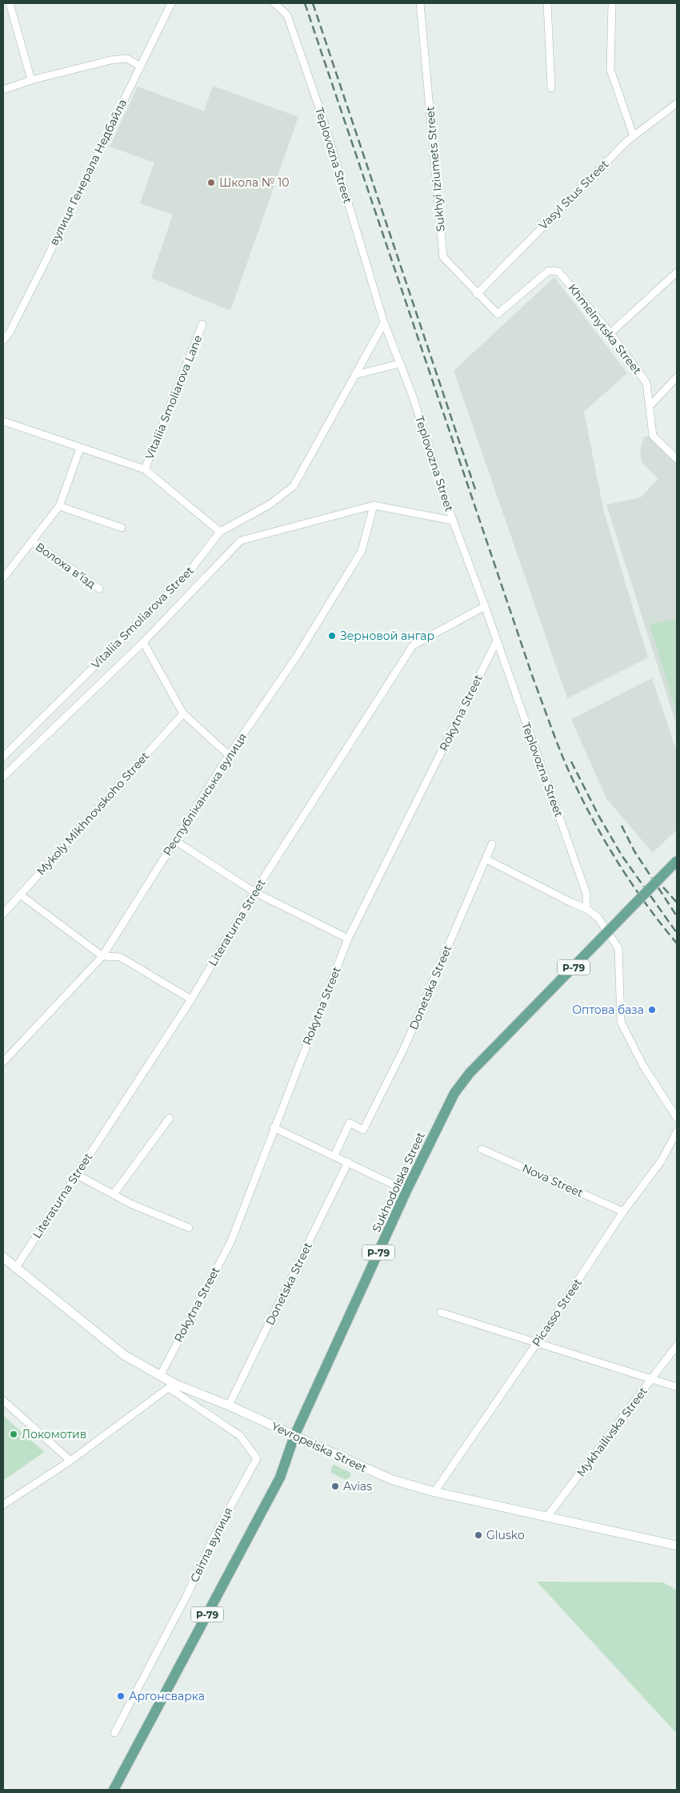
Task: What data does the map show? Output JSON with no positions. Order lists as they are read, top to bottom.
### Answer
{
  "streets": {
    "main road": ["Р-79", "Sukhodolska Street"],
    "street": [
      "Teplovozna Street",
      "Sukhyi Iziumets Street",
      "вулиця Генерала Недбайла",
      "Vasyl Stus Street",
      "Khmelnytska Street",
      "Vitaliia Smoliarova Lane",
      "Волоха в’їзд",
      "Vitaliia Smoliarova Street",
      "Rokytna Street",
      "Республіканська вулиця",
      "Mykoly Mikhnovskoho Street",
      "Literaturna Street",
      "Donetska Street",
      "Nova Street",
      "Picasso Street",
      "Mykhailivska Street",
      "Yevropeiska Street",
      "Світла вулиця"
    ]
  },
  "crossings": [
    ["Teplovozna Street", "Vitaliia Smoliarova Street"],
    ["Teplovozna Street", "Rokytna Street"],
    ["Teplovozna Street", "Literaturna Street"],
    ["Sukhyi Iziumets Street", "Vasyl Stus Street"],
    ["Sukhyi Iziumets Street", "Khmelnytska Street"],
    ["Vitaliia Smoliarova Street", "Республіканська вулиця"],
    ["Rokytna Street", "Yevropeiska Street"],
    ["Literaturna Street", "Yevropeiska Street"],
    ["Р-79", "Sukhodolska Street"],
    ["Р-79", "Yevropeiska Street"],
    ["Donetska Street", "Yevropeiska Street"],
    ["Nova Street", "Picasso Street"],
    ["Sukhodolska Street", "Yevropeiska Street"],
    ["Picasso Street", "Yevropeiska Street"],
    ["Mykhailivska Street", "Yevropeiska Street"],
    ["Yevropeiska Street", "Світла вулиця"]
  ],
  "places": [
    "Школа № 10",
    "Зерновой ангар",
    "Оптова база",
    "Локомотив",
    "Avias",
    "Glusko",
    "Аргонсварка"
  ]
}
